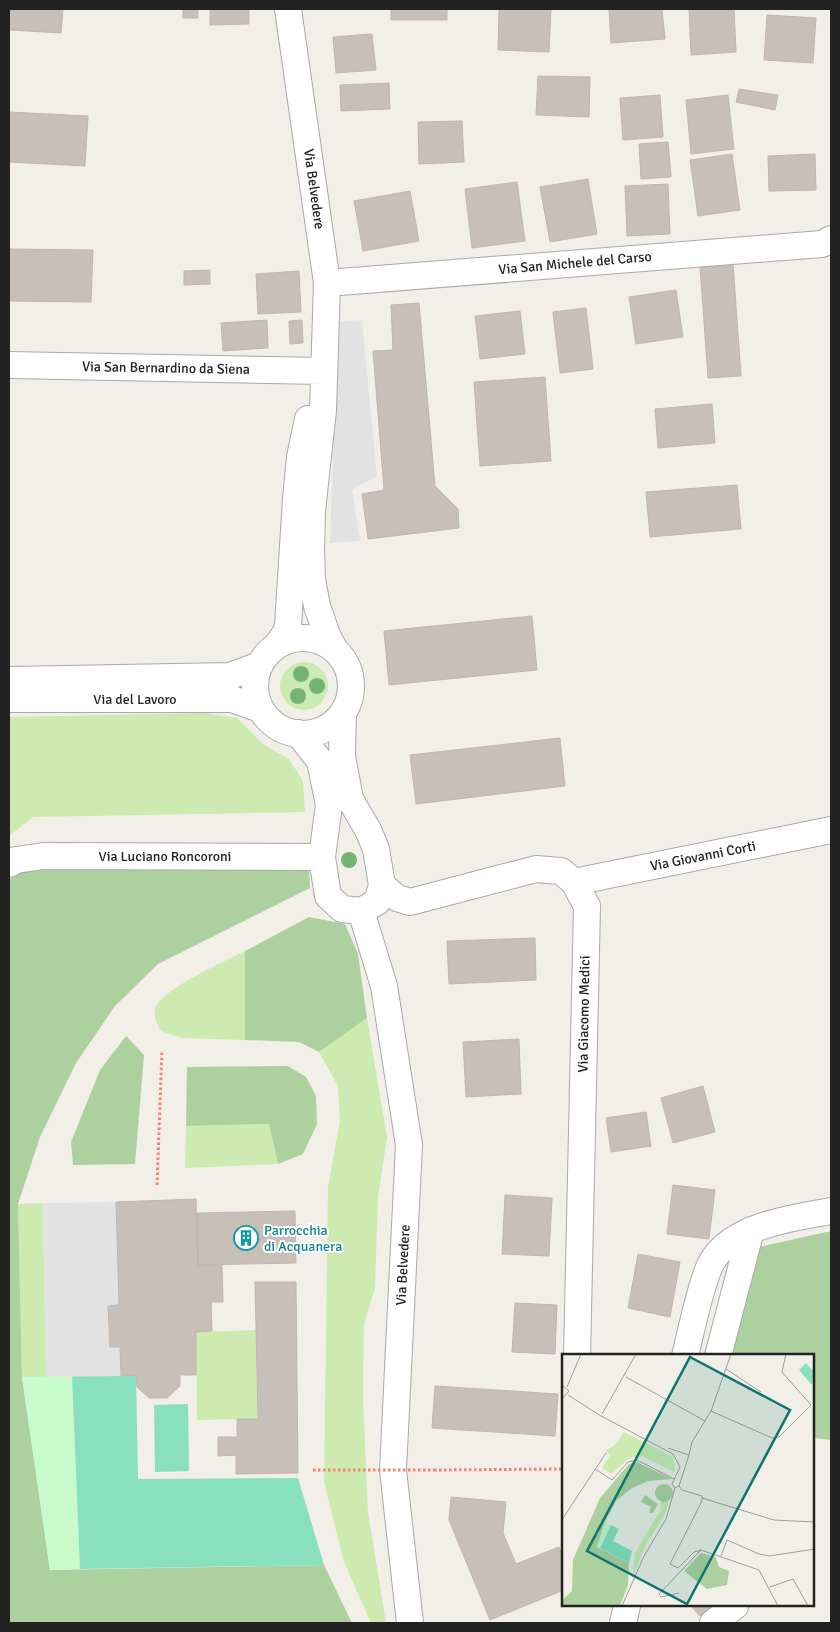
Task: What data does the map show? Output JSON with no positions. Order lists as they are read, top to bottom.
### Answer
{
  "streets": {
    "street": [
      "Via Belvedere",
      "Via San Michele del Carso",
      "Via San Bernardino da Siena",
      "Via del Lavoro",
      "Via Luciano Roncoroni",
      "Via Giovanni Corti",
      "Via Giacomo Medici"
    ]
  },
  "crossings": [
    ["Via Belvedere", "Via San Michele del Carso"],
    ["Via Belvedere", "Via San Bernardino da Siena"],
    ["Via Belvedere", "Via del Lavoro"],
    ["Via Belvedere", "Via Luciano Roncoroni"],
    ["Via Giovanni Corti", "Via Giacomo Medici"]
  ],
  "places": {
    "building": ["Parrocchia di Acquanera"]
  }
}
